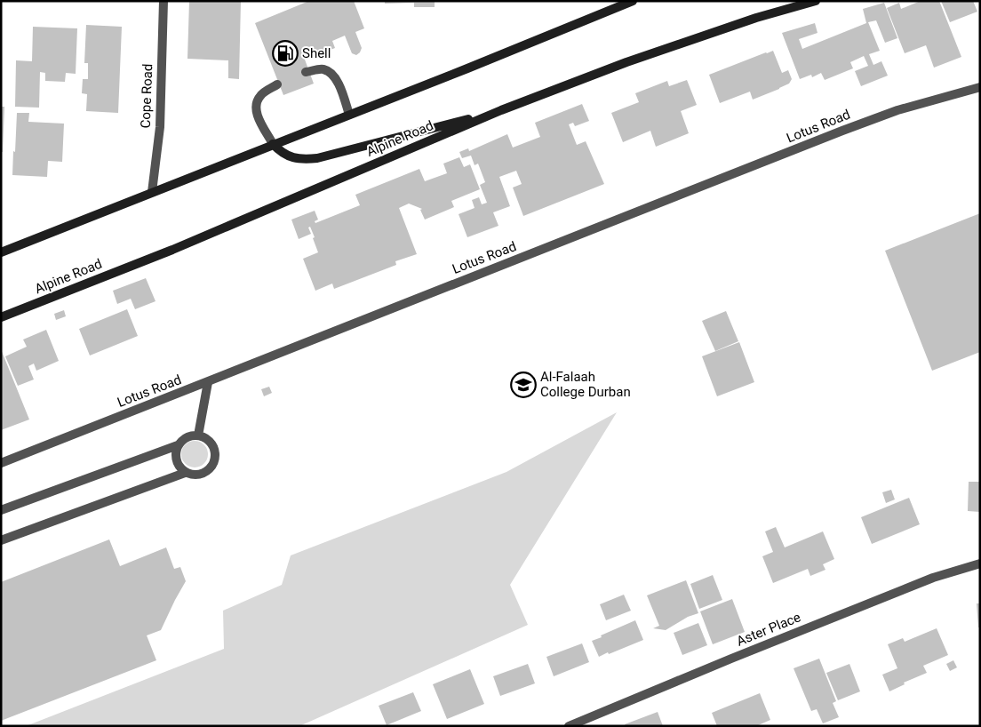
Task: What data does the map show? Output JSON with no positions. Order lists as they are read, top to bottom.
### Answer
{
  "streets": {
    "main road": ["Alpine Road"],
    "street": ["Cope Road", "Lotus Road", "Aster Place"]
  },
  "places": {
    "fuel station": ["Shell"],
    "school or university": ["Al-Falaah College Durban"]
  }
}
